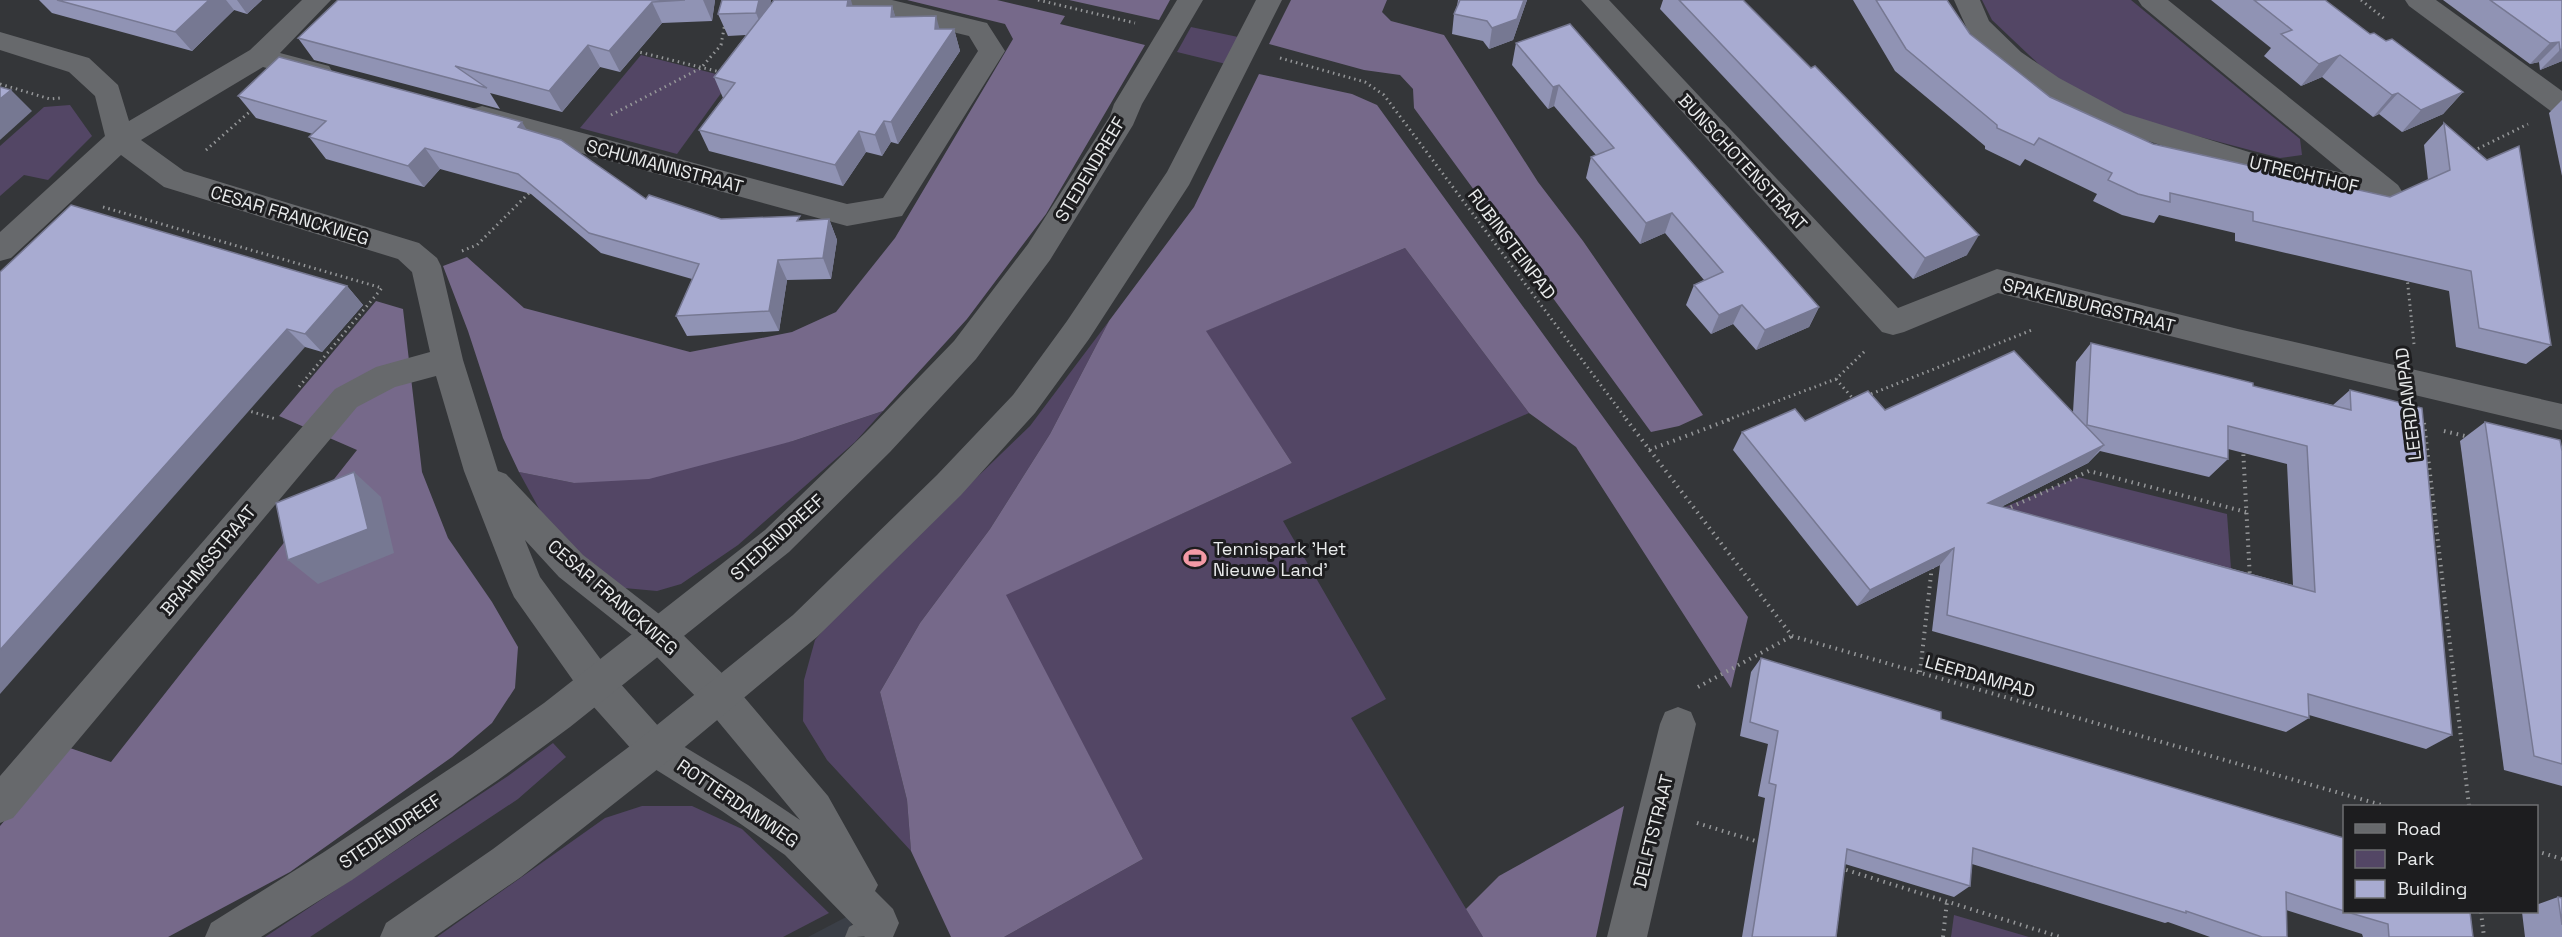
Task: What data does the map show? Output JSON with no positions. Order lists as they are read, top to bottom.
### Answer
{
  "streets": {
    "street": [
      "BUNSCHOTENSTRAAT",
      "SCHUMANNSTRAAT",
      "STEDENDREEF",
      "UTRECHTHOF",
      "CESAR FRANCKWEG",
      "SPAKENBURGSTRAAT",
      "BRAHMSSTRAAT",
      "ROTTERDAMWEG",
      "DELFTSTRAAT"
    ],
    "path": ["RUBINSTEINPAD", "LEERDAMPAD"]
  },
  "crossings": [
    ["BUNSCHOTENSTRAAT", "SPAKENBURGSTRAAT"],
    ["STEDENDREEF", "CESAR FRANCKWEG"],
    ["STEDENDREEF", "ROTTERDAMWEG"],
    ["CESAR FRANCKWEG", "BRAHMSSTRAAT"],
    ["CESAR FRANCKWEG", "ROTTERDAMWEG"],
    ["SPAKENBURGSTRAAT", "LEERDAMPAD"]
  ],
  "places": {
    "sports": ["Tennispark 'Het Nieuwe Land'"]
  },
  "legend": ["Road", "Park", "Building"]
}
